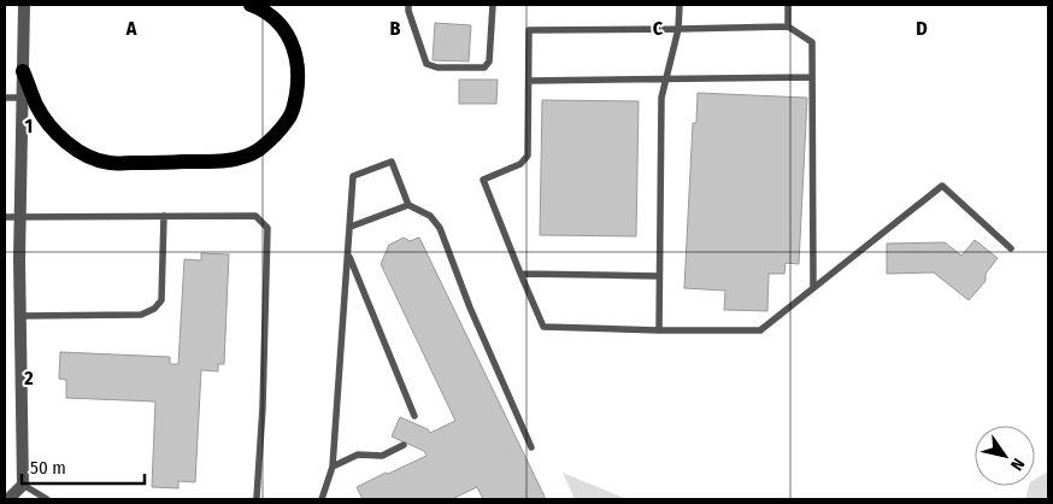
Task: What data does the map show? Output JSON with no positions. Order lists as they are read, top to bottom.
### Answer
{
  "scale_bar": "50 m",
  "north": "bottom right",
  "grid": {
    "columns": [
      "A",
      "B",
      "C",
      "D"
    ],
    "rows": ["1", "2"]
  }
}
